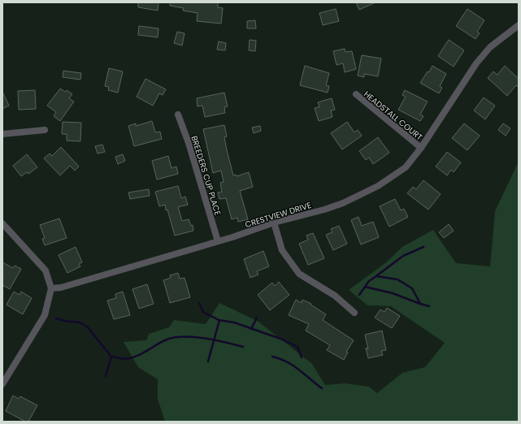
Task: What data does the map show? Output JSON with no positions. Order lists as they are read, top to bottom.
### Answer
{
  "streets": {
    "street": ["HEADSTALL COURT", "BREEDERS CUP PLACE", "CRESTVIEW DRIVE"]
  },
  "crossings": [
    ["HEADSTALL COURT", "CRESTVIEW DRIVE"],
    ["BREEDERS CUP PLACE", "CRESTVIEW DRIVE"]
  ]
}
